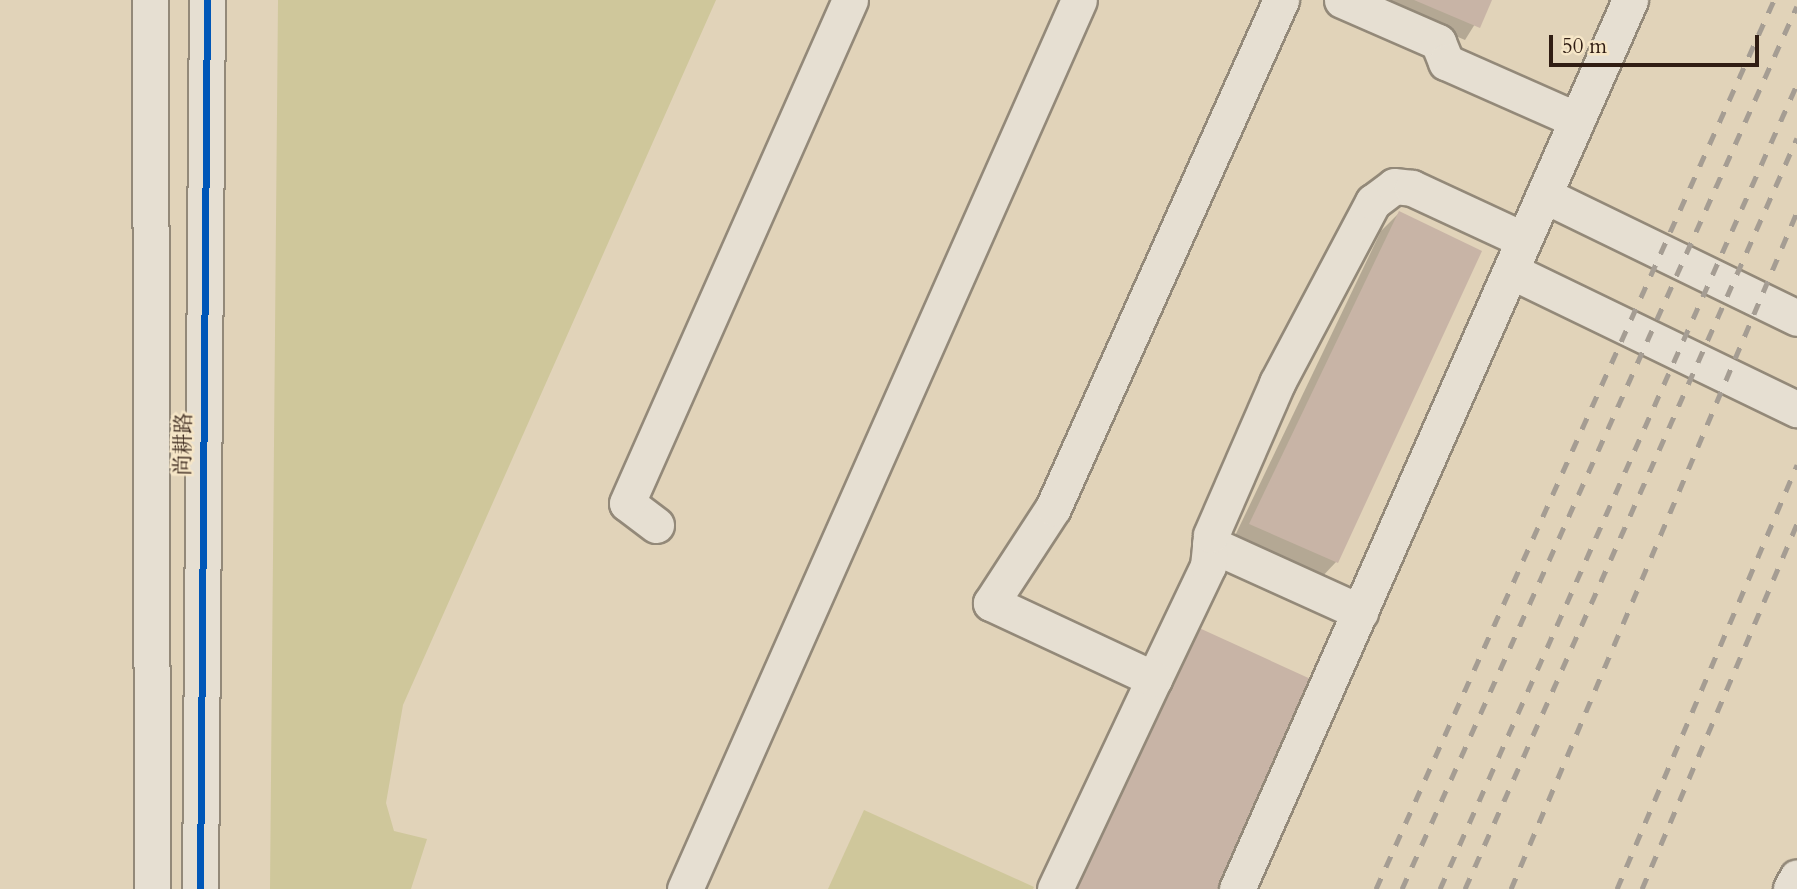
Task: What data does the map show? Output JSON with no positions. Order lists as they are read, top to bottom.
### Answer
{
  "streets": {
    "street": ["尚耕路"]
  },
  "scale_bar": "50 m"
}
